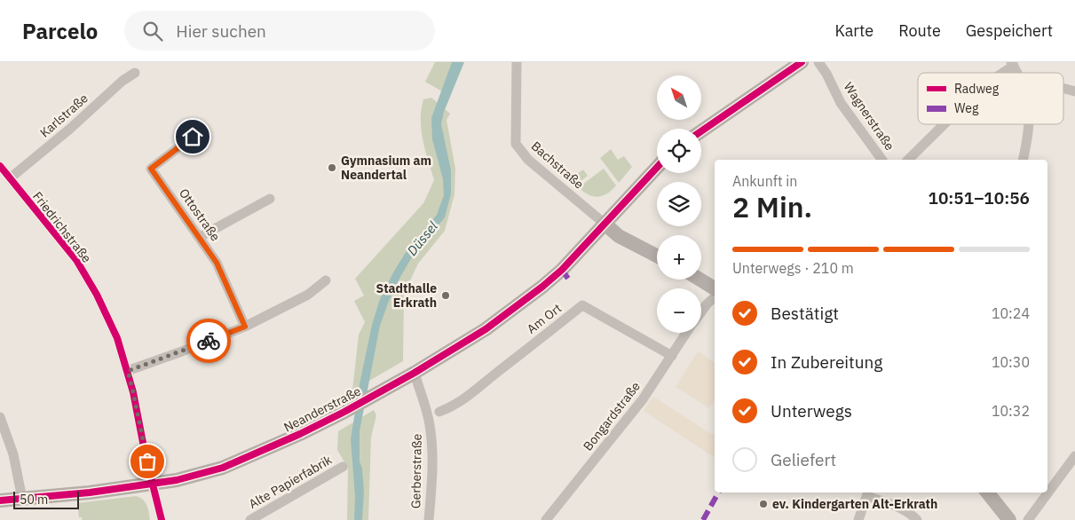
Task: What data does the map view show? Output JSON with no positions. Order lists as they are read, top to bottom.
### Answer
{
  "streets": {
    "main road": ["Neanderstraße"],
    "street": [
      "Karlstraße",
      "Wagnerstraße",
      "Bachstraße",
      "Ottostraße",
      "Friedrichstraße",
      "Am Ort",
      "Bongardstraße",
      "Gerberstraße",
      "Alte Papierfabrik"
    ]
  },
  "crossings": [
    ["Karlstraße", "Friedrichstraße"],
    ["Bachstraße", "Neanderstraße"],
    ["Friedrichstraße", "Neanderstraße"],
    ["Am Ort", "Bongardstraße"],
    ["Neanderstraße", "Gerberstraße"]
  ],
  "water": ["Düssel"],
  "places": ["Gymnasium am Neandertal", "Stadthalle Erkrath", "ev. Kindergarten Alt-Erkrath"],
  "legend": ["Radweg", "Weg"],
  "scale_bar": "50 m",
  "north": "top left",
  "page": {
    "header": "Parcelo",
    "search": "Hier suchen",
    "nav": ["Karte", "Route", "Gespeichert"],
    "map_buttons": ["+", "−"],
    "heading": ["2 Min.", "Ankunft in", "10:51–10:56"],
    "bar": "Unterwegs · 210 m",
    "list": [
      ["Bestätigt", "10:24"],
      ["In Zubereitung", "10:30"],
      ["Unterwegs", "10:32"],
      "Geliefert"
    ],
    "scale": "50 m"
  }
}
